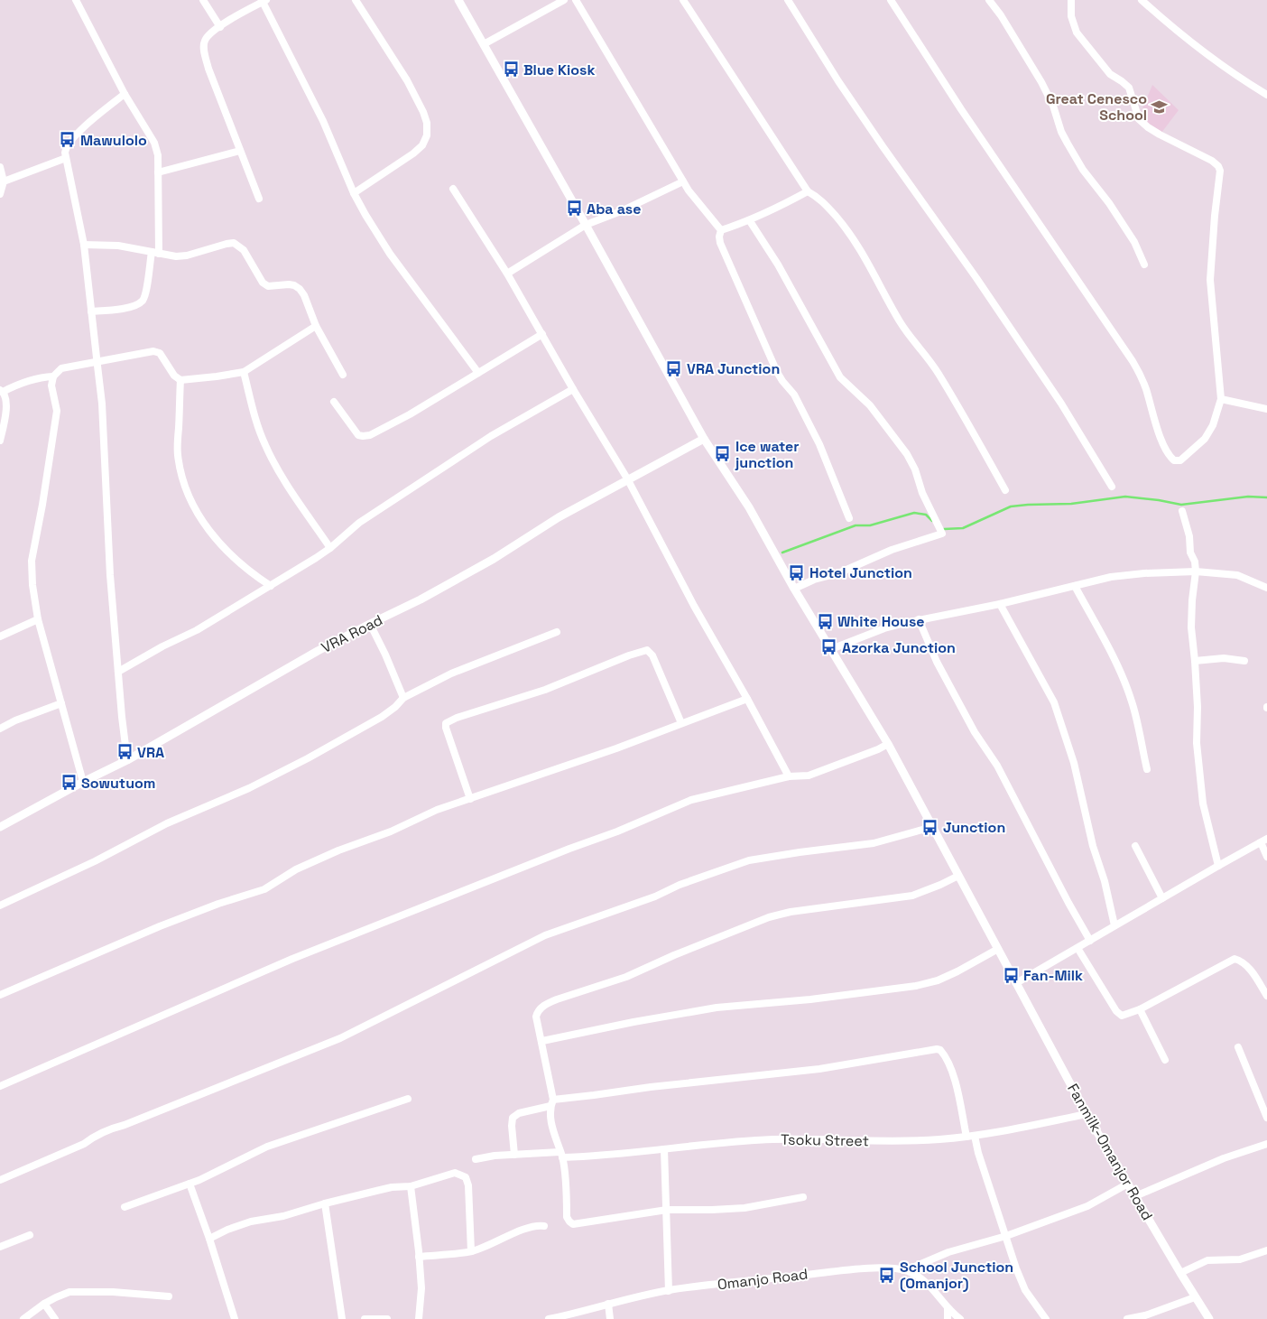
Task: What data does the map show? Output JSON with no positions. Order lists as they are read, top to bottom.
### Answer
{
  "streets": {
    "street": [
      "VRA Road",
      "Tsoku Street",
      "Fanmilk-Omanjor Road",
      "Omanjo Road"
    ]
  },
  "crossings": [
    ["VRA Road", "Fanmilk-Omanjor Road"],
    ["Tsoku Street", "Fanmilk-Omanjor Road"]
  ],
  "places": {
    "bus stop": [
      "Blue Kiosk",
      "Mawulolo",
      "Aba ase",
      "VRA Junction",
      "Ice water junction",
      "Hotel Junction",
      "White House",
      "Azorka Junction",
      "VRA",
      "Sowutuom",
      "Junction",
      "Fan-Milk",
      "School Junction (Omanjor)"
    ],
    "school or university": ["Great Cenesco School"]
  }
}
